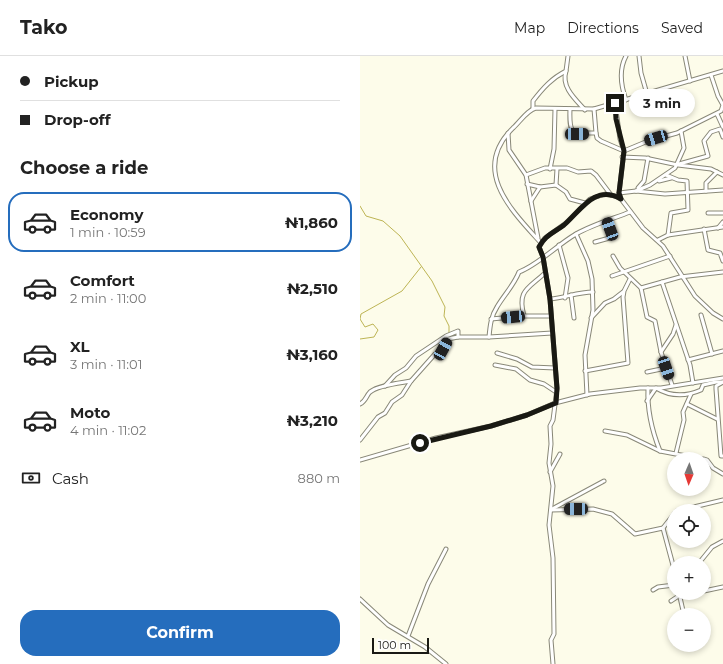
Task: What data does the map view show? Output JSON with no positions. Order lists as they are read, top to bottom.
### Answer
{
  "scale_bar": "100 m",
  "north": "bottom",
  "page": {
    "header": "Tako",
    "nav": ["Map", "Directions", "Saved"],
    "banner": ["Pickup", "Drop-off"],
    "bubble": "3 min",
    "heading": "Choose a ride",
    "list": [
      {
        "name": "Economy",
        "note": "1 min · 10:59",
        "value": "₦1,860"
      },
      {
        "name": "Comfort",
        "note": "2 min · 11:00",
        "value": "₦2,510"
      },
      {
        "name": "XL",
        "note": "3 min · 11:01",
        "value": "₦3,160"
      },
      {
        "name": "Moto",
        "note": "4 min · 11:02",
        "value": "₦3,210"
      }
    ],
    "map_buttons": ["+", "−"],
    "pay": ["Cash", "880 m"],
    "buttons": "Confirm",
    "scale": "100 m"
  }
}
